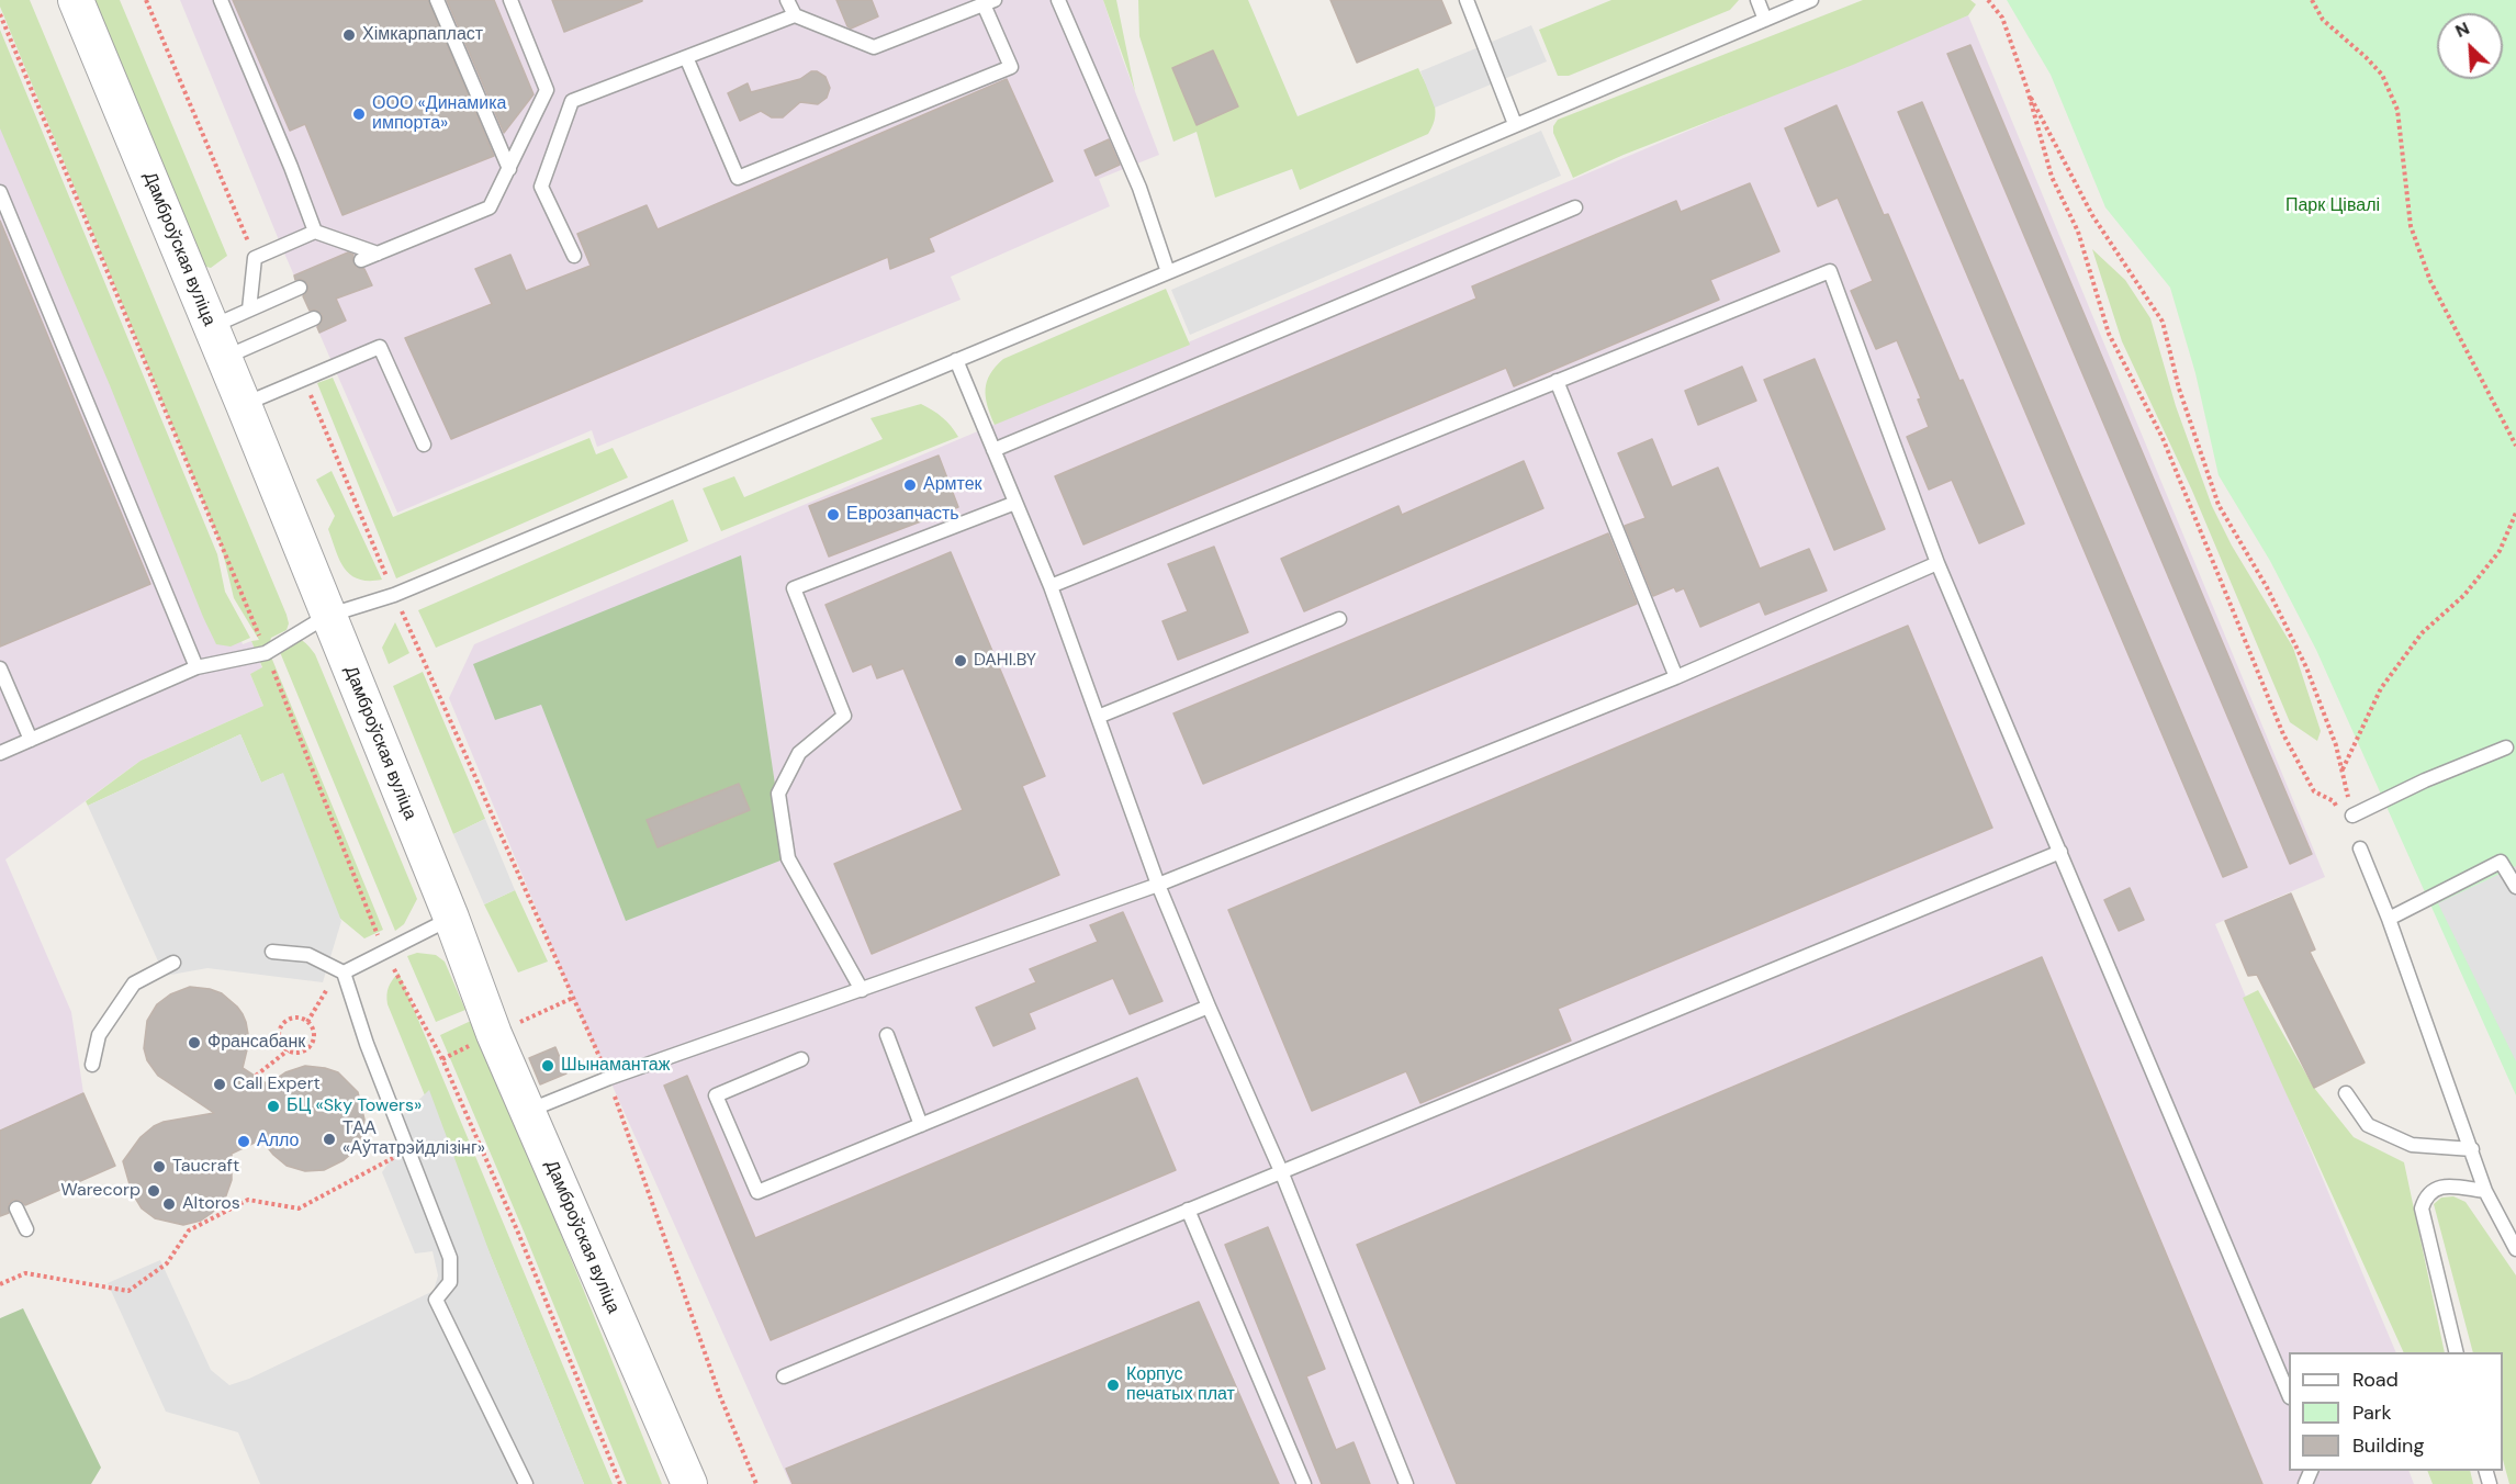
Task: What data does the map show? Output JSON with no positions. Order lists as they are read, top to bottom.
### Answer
{
  "streets": {
    "street": ["Дамброўская вуліца"]
  },
  "parks": ["Парк Цівалі"],
  "places": [
    "Хімкарпапласт",
    "ООО «Динамика импорта»",
    "Армтек",
    "Еврозапчасть",
    "DAHI.BY",
    "Франсабанк",
    "Шынамантаж",
    "Call Expert",
    "БЦ «Sky Towers»",
    "ТАА «Аўтатрэйдлізінг»",
    "Алло",
    "Taucraft",
    "Warecorp",
    "Altoros",
    "Корпус печатых плат"
  ],
  "legend": ["Road", "Park", "Building"],
  "north": "top left"
}
